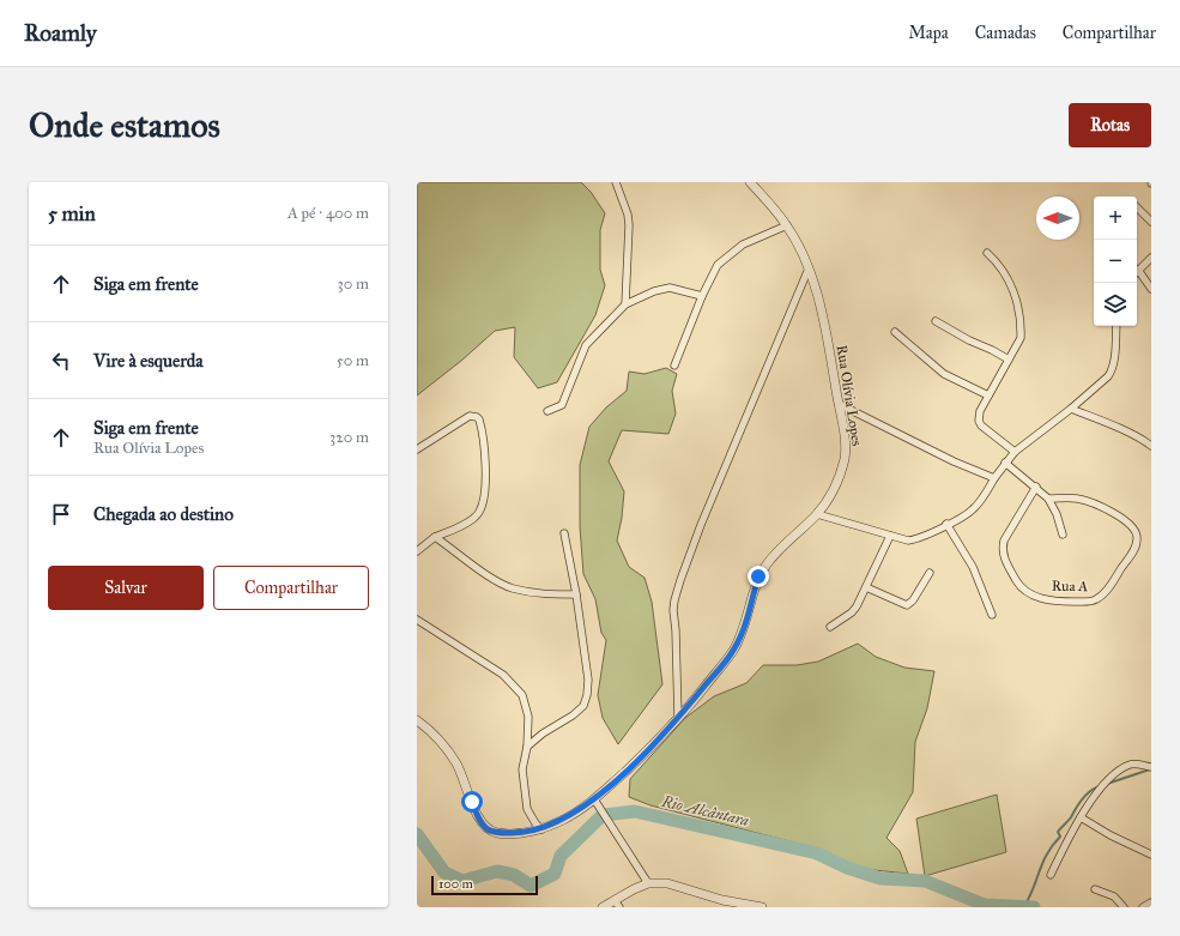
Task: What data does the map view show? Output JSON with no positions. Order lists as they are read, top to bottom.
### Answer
{
  "streets": {
    "street": ["Rua Olívia Lopes", "Rua A"]
  },
  "water": ["Rio Alcântara"],
  "scale_bar": "100 m",
  "north": "left",
  "page": {
    "header": "Roamly",
    "nav": ["Mapa", "Camadas", "Compartilhar"],
    "buttons": [
      "Rotas",
      ["Salvar", "Compartilhar"]
    ],
    "title": "Onde estamos",
    "heading": ["5 min", "A pé · 400 m"],
    "map_buttons": ["+", "−"],
    "list": [
      ["Siga em frente", "30 m"],
      ["Vire à esquerda", "50 m"],
      ["Siga em frente", "Rua Olívia Lopes", "320 m"],
      "Chegada ao destino"
    ],
    "scale": "100 m"
  }
}
